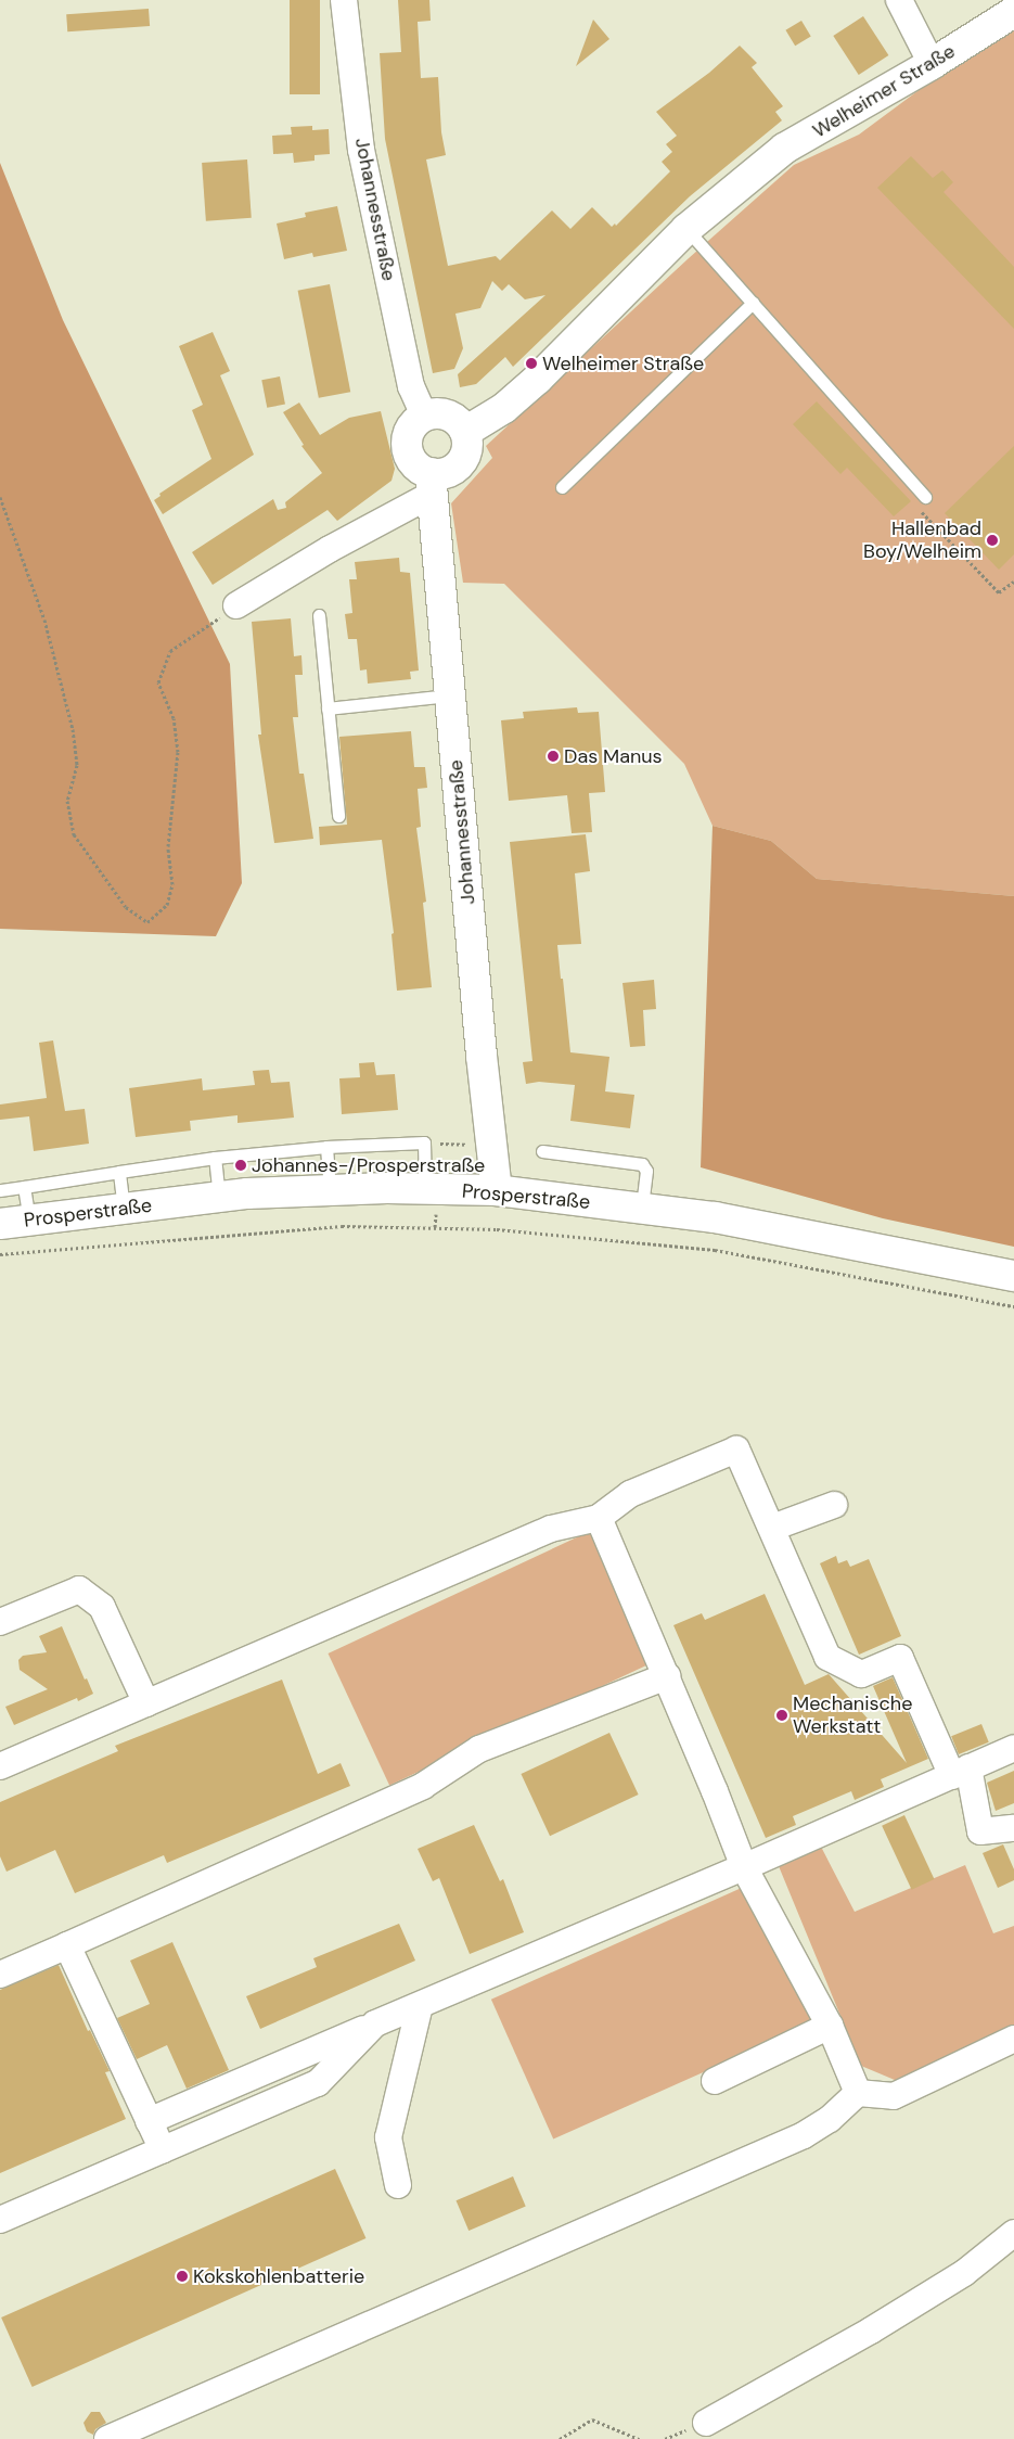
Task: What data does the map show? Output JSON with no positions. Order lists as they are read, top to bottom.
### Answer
{
  "streets": {
    "street": ["Welheimer Straße", "Johannesstraße", "Prosperstraße"]
  },
  "crossings": [
    ["Welheimer Straße", "Johannesstraße"],
    ["Johannesstraße", "Prosperstraße"]
  ],
  "places": [
    "Welheimer Straße",
    "Hallenbad Boy/Welheim",
    "Das Manus",
    "Johannes-/Prosperstraße",
    "Mechanische Werkstatt",
    "Kokskohlenbatterie"
  ]
}
